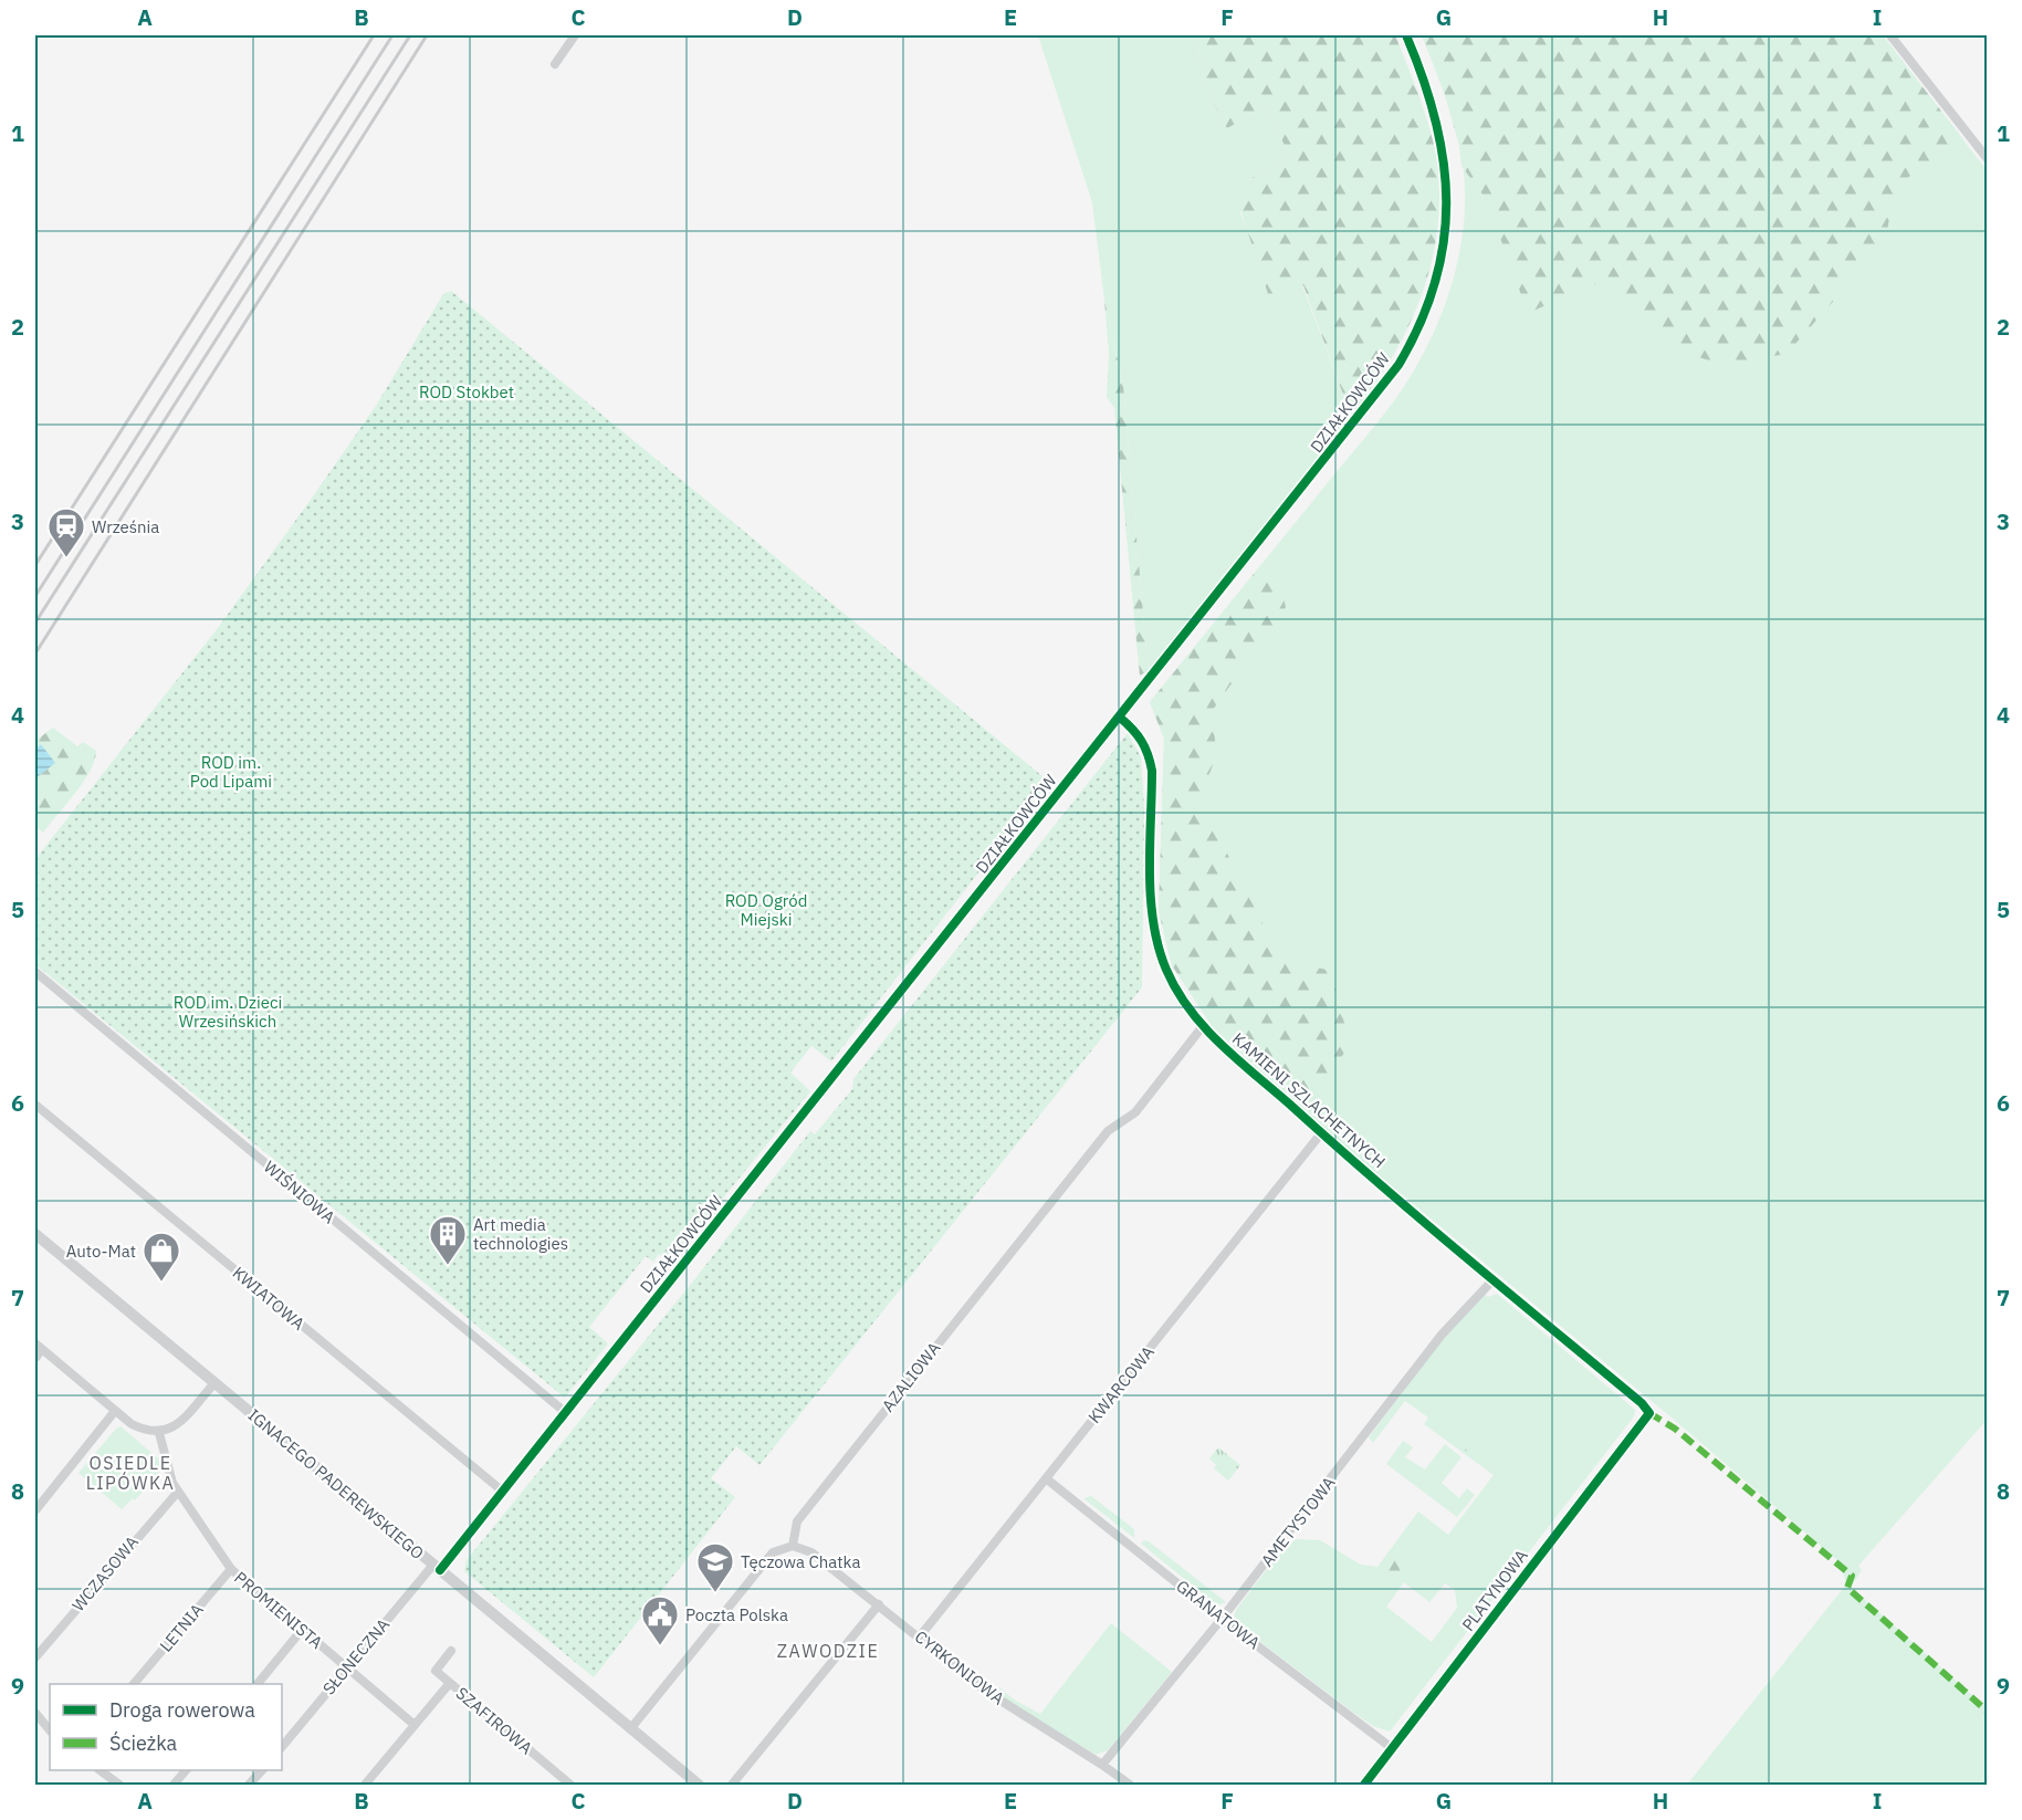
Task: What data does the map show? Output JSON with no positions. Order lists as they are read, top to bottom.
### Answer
{
  "streets": {
    "street": [
      "DZIAŁKOWCÓW",
      "KAMIENI SZLACHETNYCH",
      "WIŚNIOWA",
      "KWIATOWA",
      "AZALIOWA",
      "KWARCOWA",
      "IGNACEGO PADEREWSKIEGO",
      "AMETYSTOWA",
      "WCZASOWA",
      "PLATYNOWA",
      "PROMIENISTA",
      "GRANATOWA",
      "LETNIA",
      "SŁONECZNA",
      "CYRKONIOWA",
      "SZAFIROWA"
    ]
  },
  "crossings": [
    ["DZIAŁKOWCÓW", "KAMIENI SZLACHETNYCH"],
    ["DZIAŁKOWCÓW", "WIŚNIOWA"],
    ["DZIAŁKOWCÓW", "KWIATOWA"],
    ["DZIAŁKOWCÓW", "IGNACEGO PADEREWSKIEGO"],
    ["DZIAŁKOWCÓW", "SŁONECZNA"],
    ["KAMIENI SZLACHETNYCH", "AZALIOWA"],
    ["KAMIENI SZLACHETNYCH", "KWARCOWA"],
    ["KAMIENI SZLACHETNYCH", "AMETYSTOWA"],
    ["KAMIENI SZLACHETNYCH", "PLATYNOWA"],
    ["AZALIOWA", "CYRKONIOWA"],
    ["KWARCOWA", "GRANATOWA"],
    ["KWARCOWA", "CYRKONIOWA"],
    ["IGNACEGO PADEREWSKIEGO", "SŁONECZNA"],
    ["AMETYSTOWA", "GRANATOWA"],
    ["AMETYSTOWA", "CYRKONIOWA"],
    ["WCZASOWA", "PROMIENISTA"],
    ["PLATYNOWA", "GRANATOWA"],
    ["PROMIENISTA", "LETNIA"],
    ["PROMIENISTA", "SŁONECZNA"]
  ],
  "districts": ["OSIEDLE LIPÓWKA", "ZAWODZIE"],
  "parks": [
    "ROD Stokbet",
    "ROD im. Pod Lipami",
    "ROD Ogród Miejski",
    "ROD im. Dzieci Wrzesińskich"
  ],
  "places": {
    "station": ["Września"],
    "building": ["Art media technologies"],
    "shop": ["Auto-Mat"],
    "school or university": ["Tęczowa Chatka"],
    "public building": ["Poczta Polska"]
  },
  "legend": ["Droga rowerowa", "Ścieżka"],
  "grid": {
    "columns": [
      "A",
      "B",
      "C",
      "D",
      "E",
      "F",
      "G",
      "H",
      "I"
    ],
    "rows": [
      "1",
      "2",
      "3",
      "4",
      "5",
      "6",
      "7",
      "8",
      "9"
    ]
  }
}
